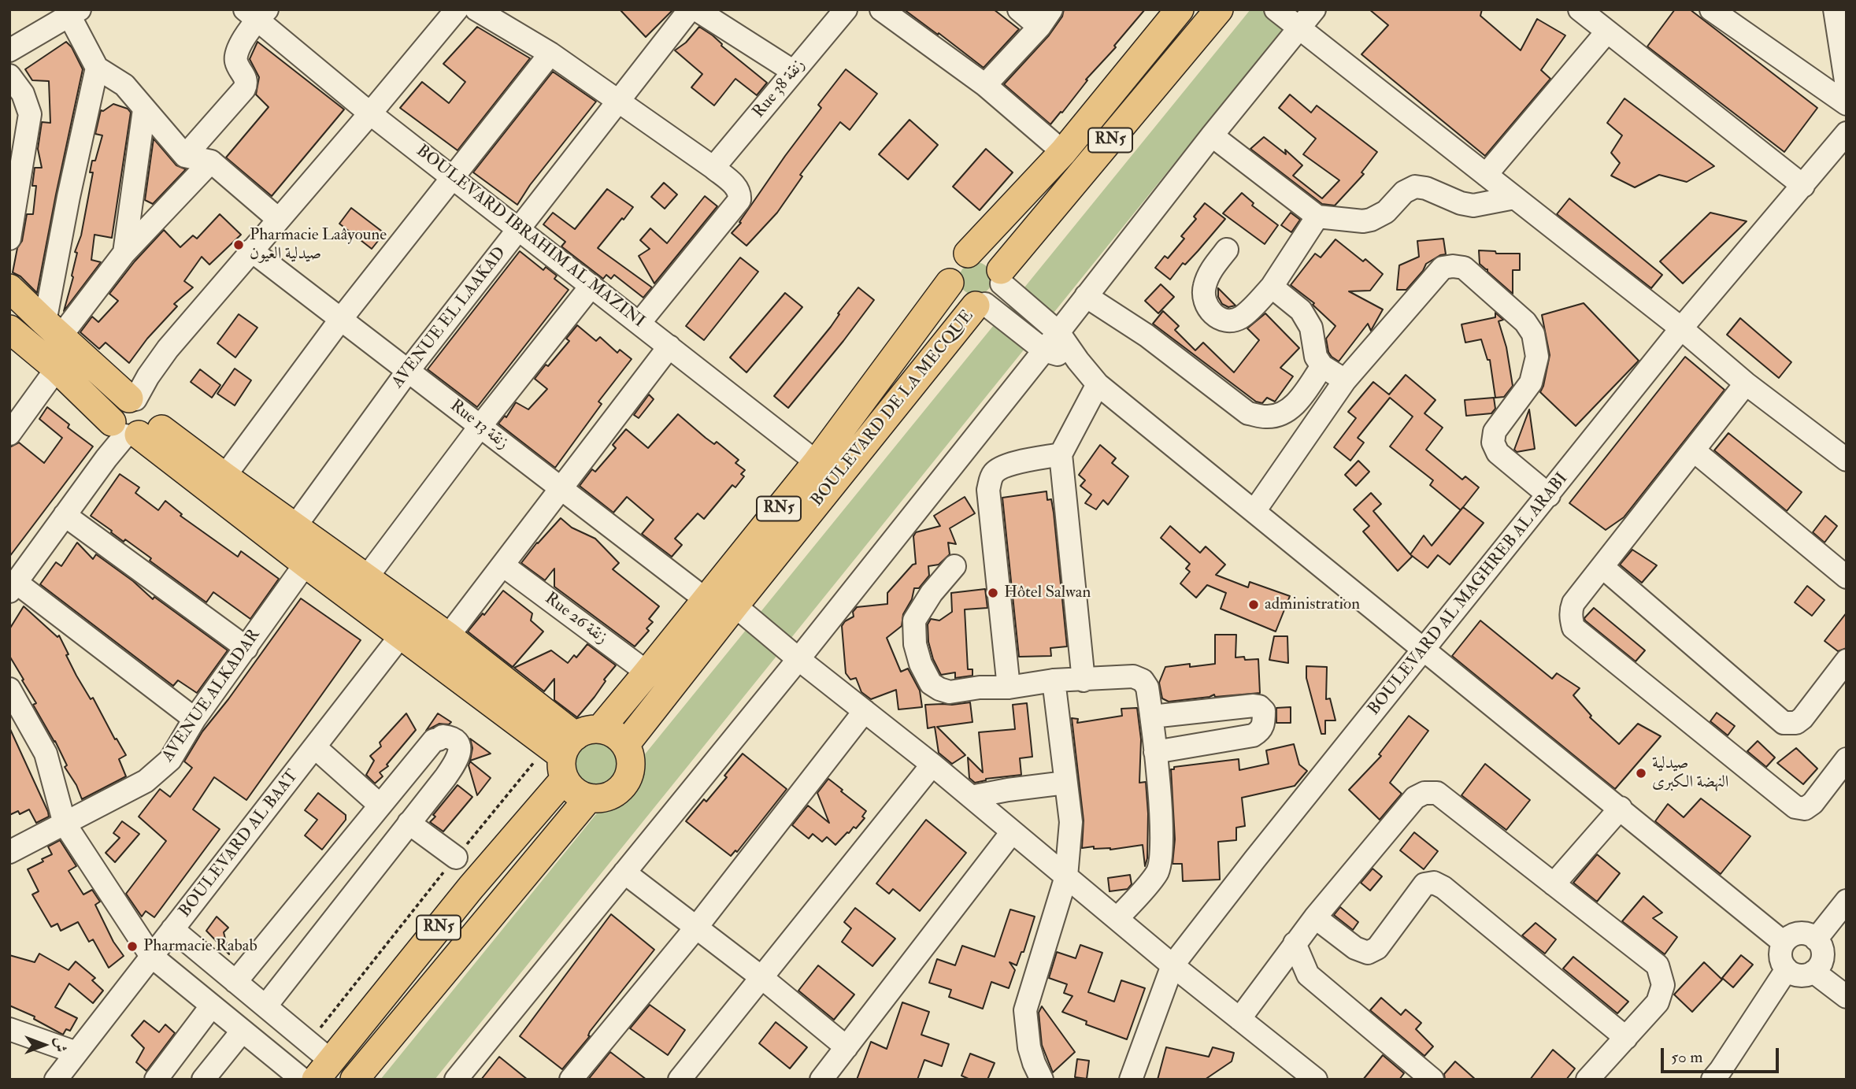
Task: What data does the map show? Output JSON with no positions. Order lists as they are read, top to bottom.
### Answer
{
  "streets": {
    "main road": ["RN5", "BOULEVARD DE LA MECQUE"],
    "street": [
      "Rue 38 زنقة",
      "BOULEVARD IBRAHIM AL MAZINI",
      "AVENUE EL LAAKAD",
      "Rue 13 زنقة",
      "BOULEVARD AL MAGHREB AL ARABI",
      "Rue 26 زنقة",
      "AVENUE ALKADAR",
      "BOULEVARD AL BAAT"
    ]
  },
  "crossings": [
    ["RN5", "BOULEVARD DE LA MECQUE"],
    ["BOULEVARD IBRAHIM AL MAZINI", "AVENUE EL LAAKAD"],
    ["BOULEVARD IBRAHIM AL MAZINI", "BOULEVARD DE LA MECQUE"],
    ["AVENUE EL LAAKAD", "Rue 13 زنقة"],
    ["BOULEVARD DE LA MECQUE", "Rue 13 زنقة"],
    ["BOULEVARD DE LA MECQUE", "Rue 26 زنقة"]
  ],
  "places": [
    "Pharmacie Laâyoune صيدلية العيون",
    "Hôtel Salwan",
    "administration",
    "صيدلية النهضة الكبرى",
    "Pharmacie Rabab"
  ],
  "scale_bar": "50 m",
  "north": "right"
}
